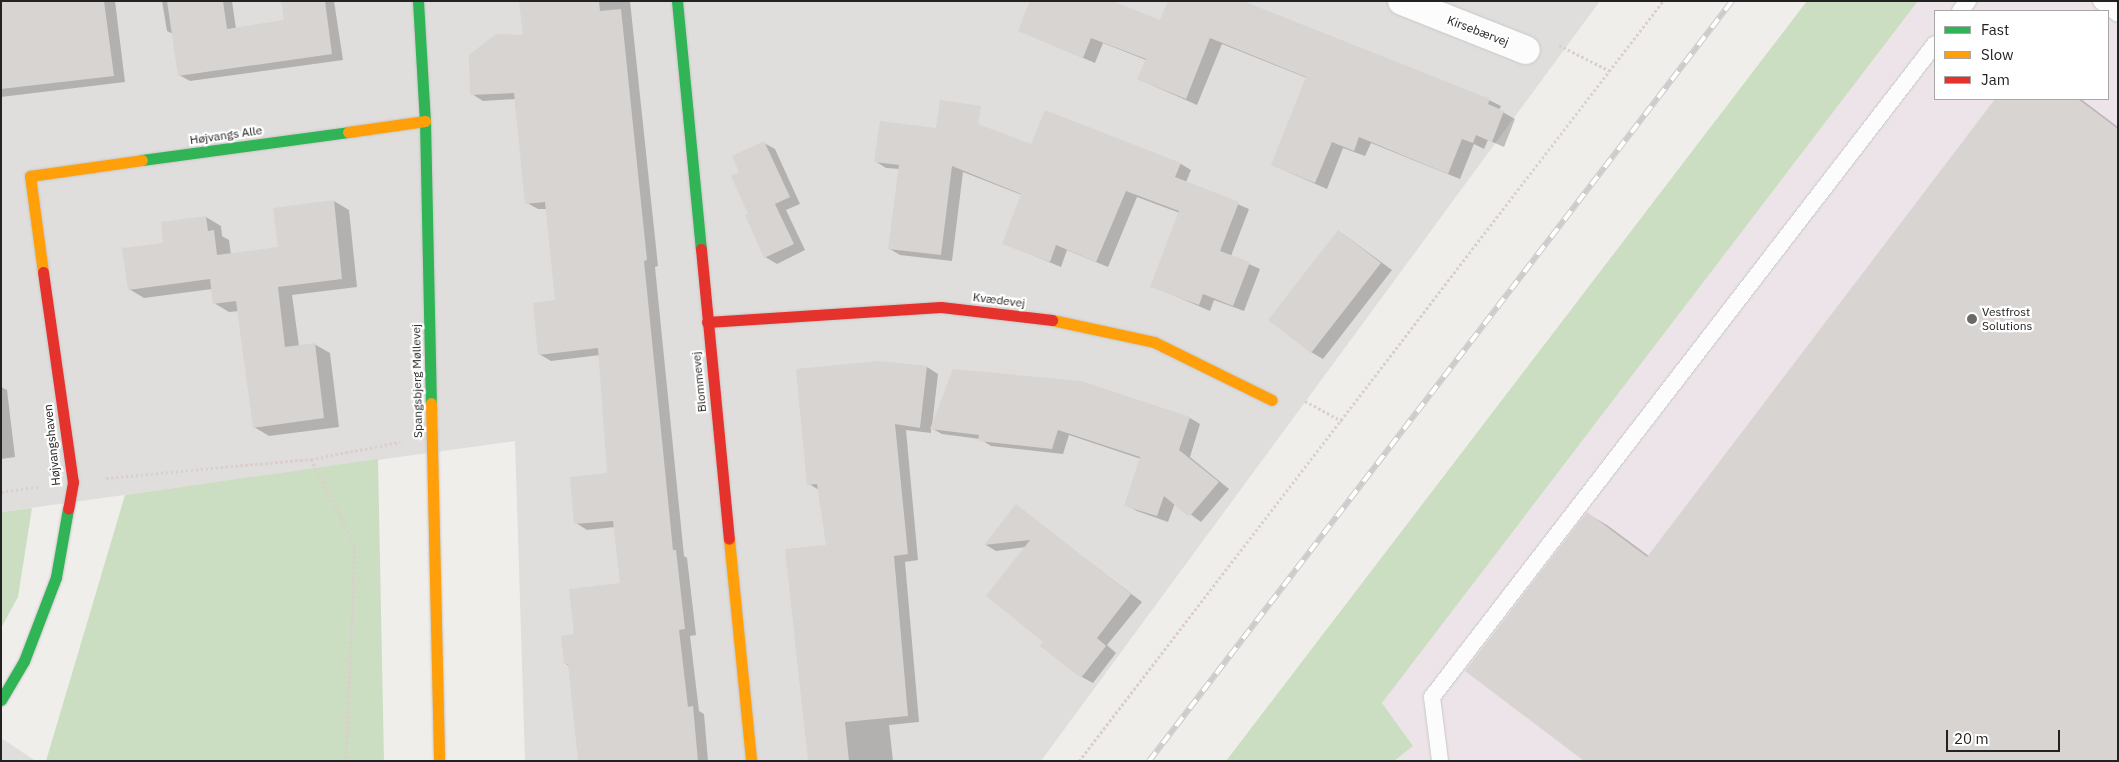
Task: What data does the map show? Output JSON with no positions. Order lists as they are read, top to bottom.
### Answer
{
  "streets": {
    "street": [
      "Kirsebærvej",
      "Højvangs Alle",
      "Kvædevej",
      "Spangsbjerg Møllevej",
      "Blommevej",
      "Højvangshaven"
    ]
  },
  "crossings": [
    ["Højvangs Alle", "Spangsbjerg Møllevej"],
    ["Højvangs Alle", "Højvangshaven"],
    ["Kvædevej", "Blommevej"]
  ],
  "places": ["Vestfrost Solutions"],
  "legend": ["Fast", "Slow", "Jam"],
  "scale_bar": "20 m"
}
